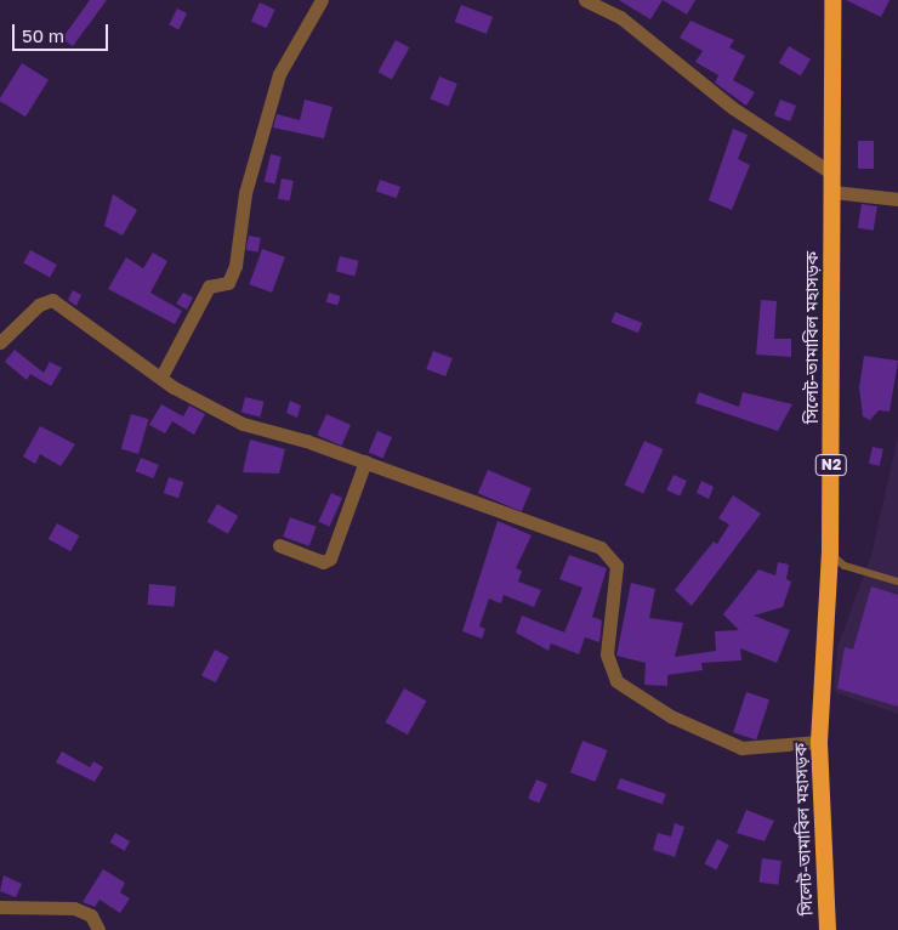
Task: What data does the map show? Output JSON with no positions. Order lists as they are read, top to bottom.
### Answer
{
  "streets": {
    "highway": ["সিলেট-তামাবিল মহাসড়ক", "N2"]
  },
  "scale_bar": "50 m"
}
